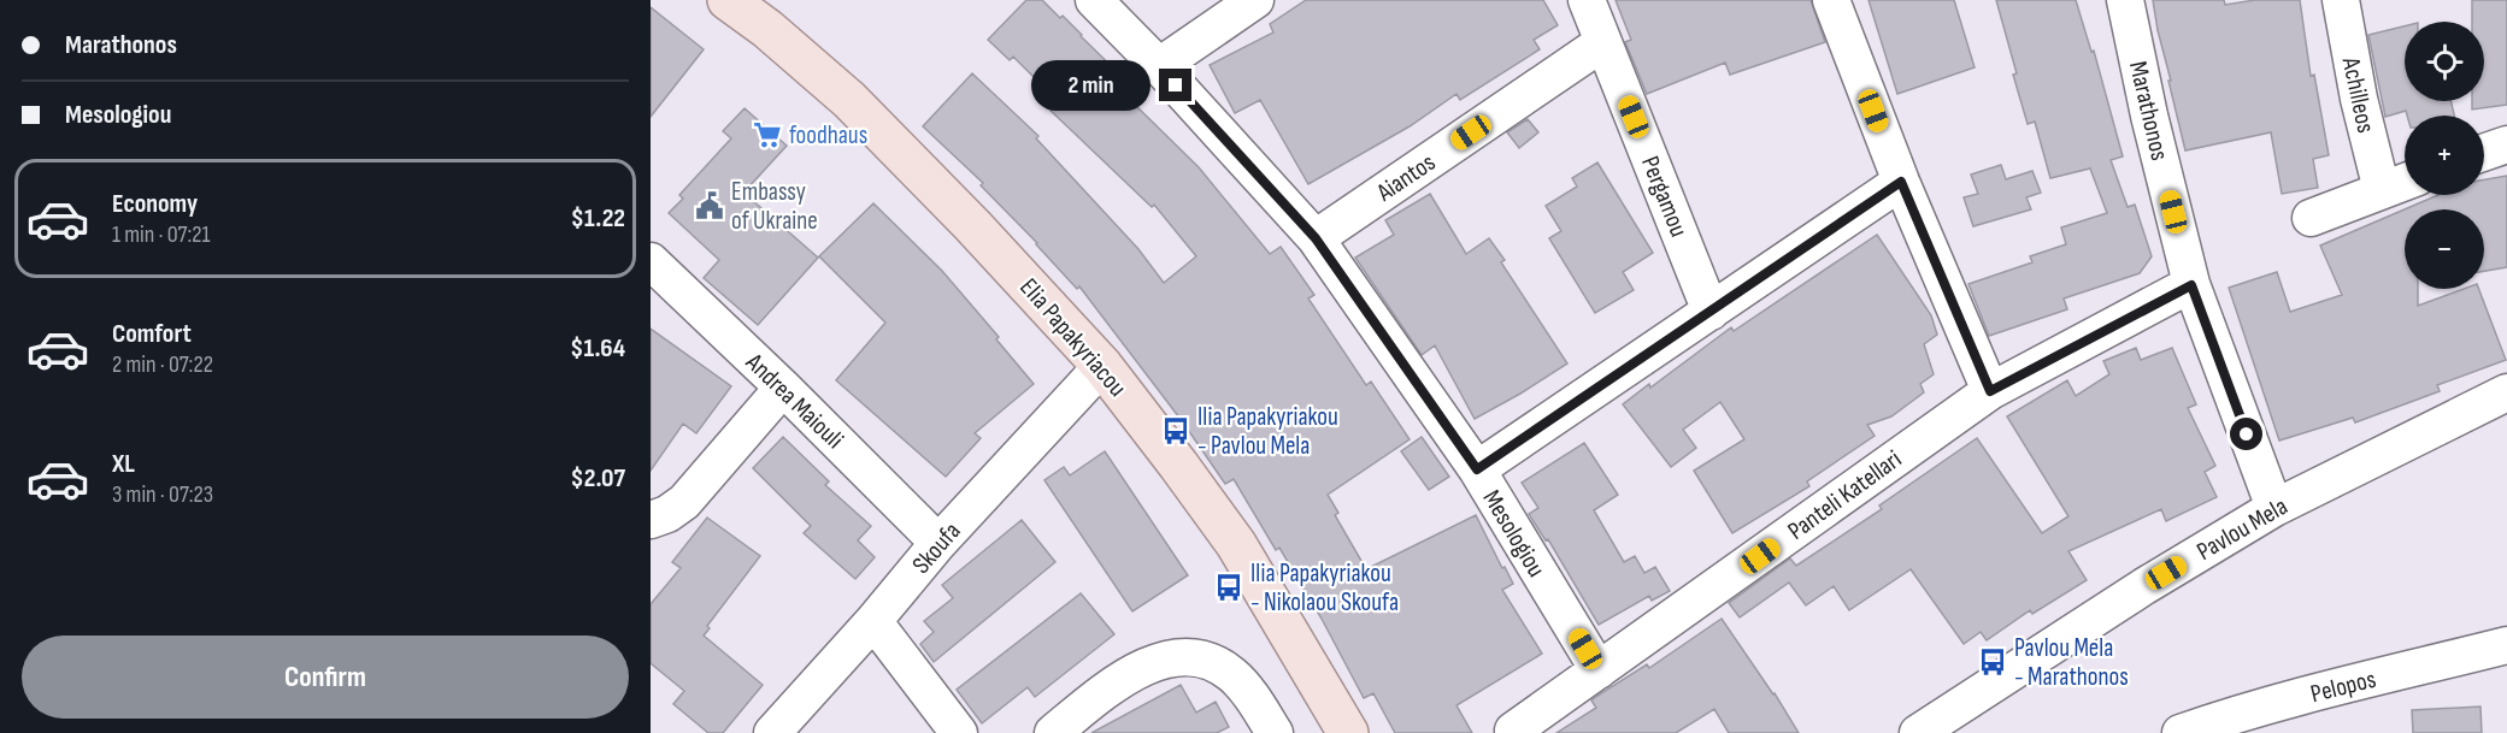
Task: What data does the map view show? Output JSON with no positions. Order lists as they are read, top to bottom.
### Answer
{
  "streets": {
    "main road": ["Elia Papakyriacou"],
    "street": [
      "Achilleos",
      "Marathonos",
      "Aiantos",
      "Pergamou",
      "Andrea Maiouli",
      "Panteli Katellari",
      "Pavlou Mela",
      "Mesologiou",
      "Skoufa",
      "Pelopos"
    ]
  },
  "crossings": [
    ["Marathonos", "Panteli Katellari"],
    ["Marathonos", "Pavlou Mela"],
    ["Aiantos", "Pergamou"],
    ["Aiantos", "Mesologiou"],
    ["Elia Papakyriacou", "Skoufa"],
    ["Andrea Maiouli", "Skoufa"],
    ["Panteli Katellari", "Mesologiou"]
  ],
  "places": {
    "supermarket": ["foodhaus"],
    "public building": ["Embassy of Ukraine"],
    "bus stop": ["Ilia Papakyriakou - Pavlou Mela", "Ilia Papakyriakou - Nikolaou Skoufa", "Pavlou Mela - Marathonos"]
  },
  "page": {
    "banner": ["Marathonos", "Mesologiou"],
    "map_buttons": ["+", "−"],
    "bubble": "2 min",
    "list": [
      {
        "name": "Economy",
        "note": "1 min · 07:21",
        "value": "$1.22"
      },
      {
        "name": "Comfort",
        "note": "2 min · 07:22",
        "value": "$1.64"
      },
      {
        "name": "XL",
        "note": "3 min · 07:23",
        "value": "$2.07"
      }
    ],
    "buttons": "Confirm"
  }
}
